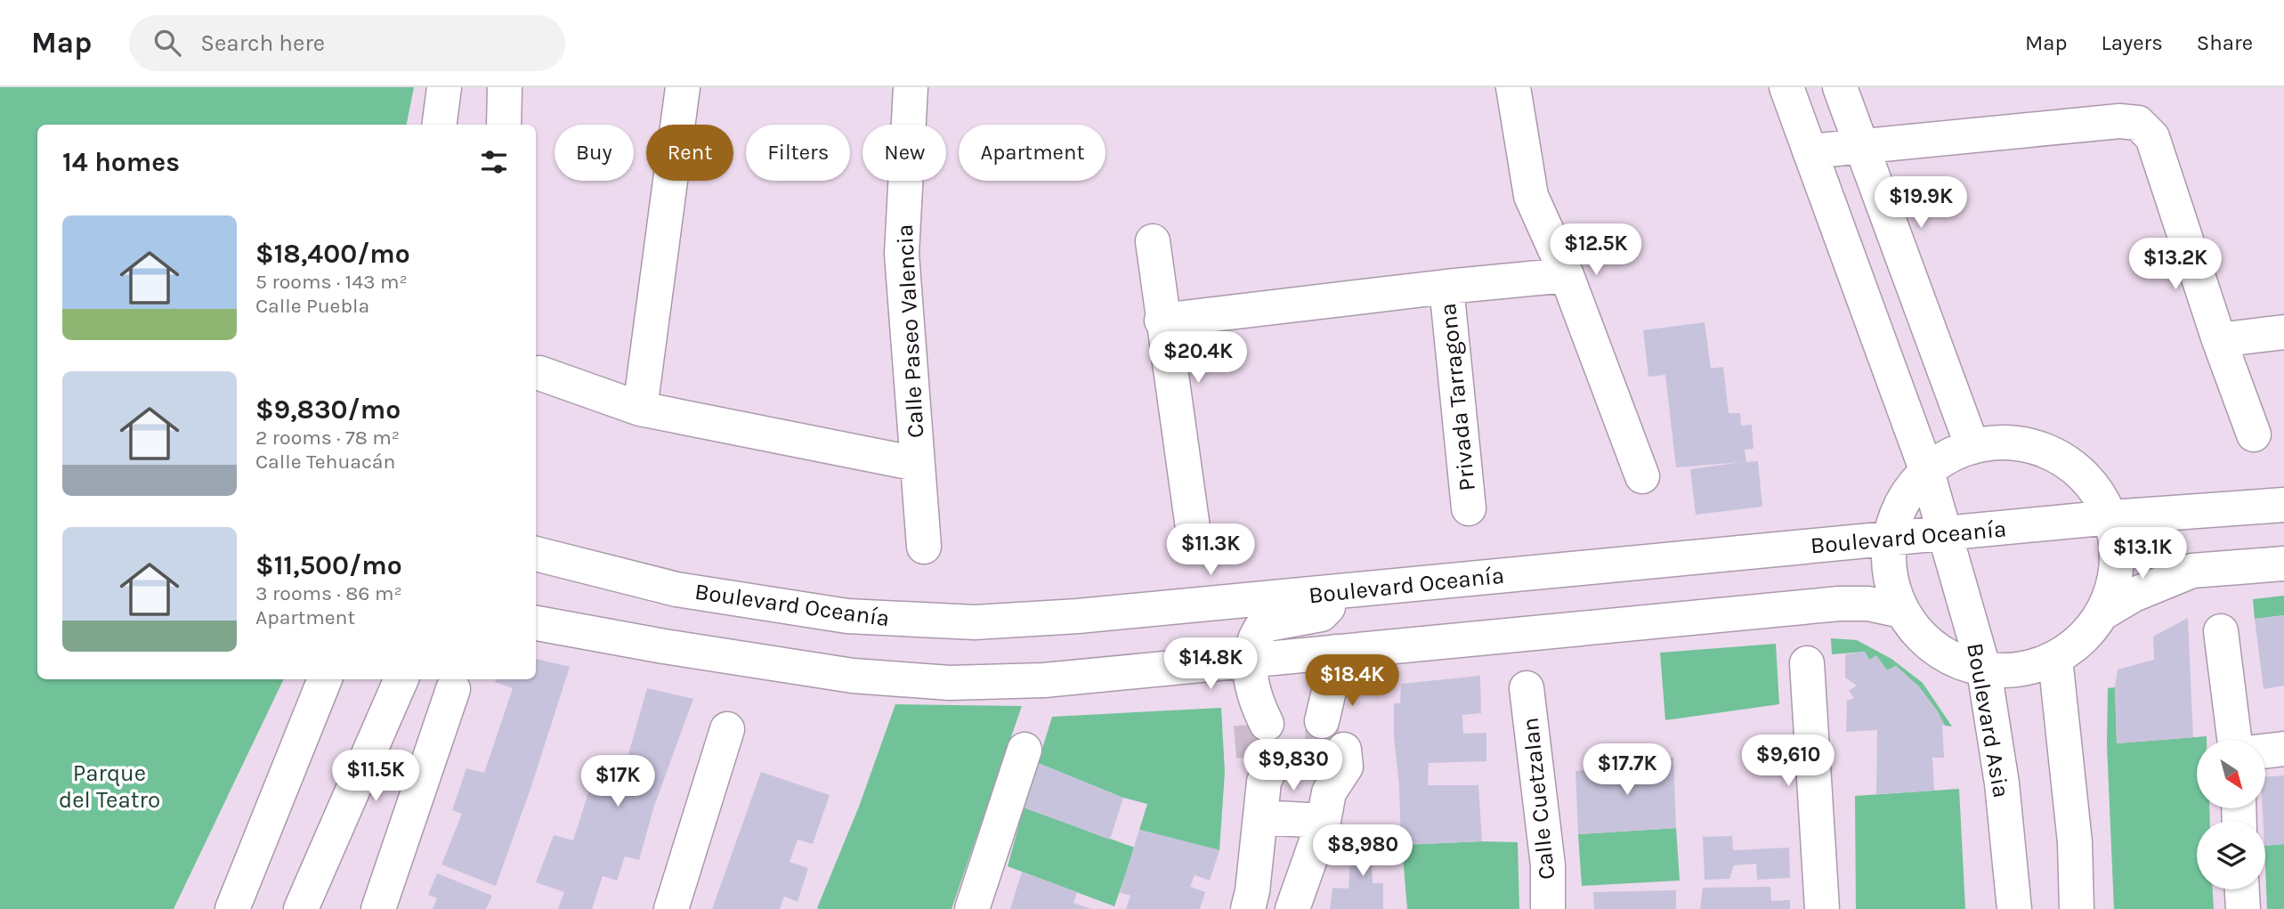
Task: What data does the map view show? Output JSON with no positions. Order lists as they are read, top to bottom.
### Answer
{
  "streets": {
    "street": [
      "Calle Paseo Valencia",
      "Privada Tarragona",
      "Boulevard Oceanía",
      "Boulevard Asia",
      "Calle Cuetzalan"
    ]
  },
  "crossings": [
    ["Boulevard Oceanía", "Boulevard Asia"]
  ],
  "parks": ["Parque del Teatro"],
  "north": "bottom right",
  "page": {
    "header": "Map",
    "search": "Search here",
    "nav": ["Map", "Layers", "Share"],
    "chip": [
      "Buy",
      "Rent",
      "Filters",
      "New",
      "Apartment"
    ],
    "heading": "14 homes",
    "price": [
      "$19.9K",
      "$12.5K",
      "$13.2K",
      "$20.4K",
      "$11.3K",
      "$13.1K",
      "$14.8K",
      "$18.4K",
      "$9,610",
      "$9,830",
      "$17.7K",
      "$11.5K",
      "$17K",
      "$8,980"
    ],
    "list": [
      {
        "name": "$18,400/mo",
        "note": "5 rooms · 143 m² · Calle Puebla"
      },
      {
        "name": "$9,830/mo",
        "note": "2 rooms · 78 m² · Calle Tehuacán"
      },
      {
        "name": "$11,500/mo",
        "note": "3 rooms · 86 m² · Apartment"
      }
    ]
  }
}
